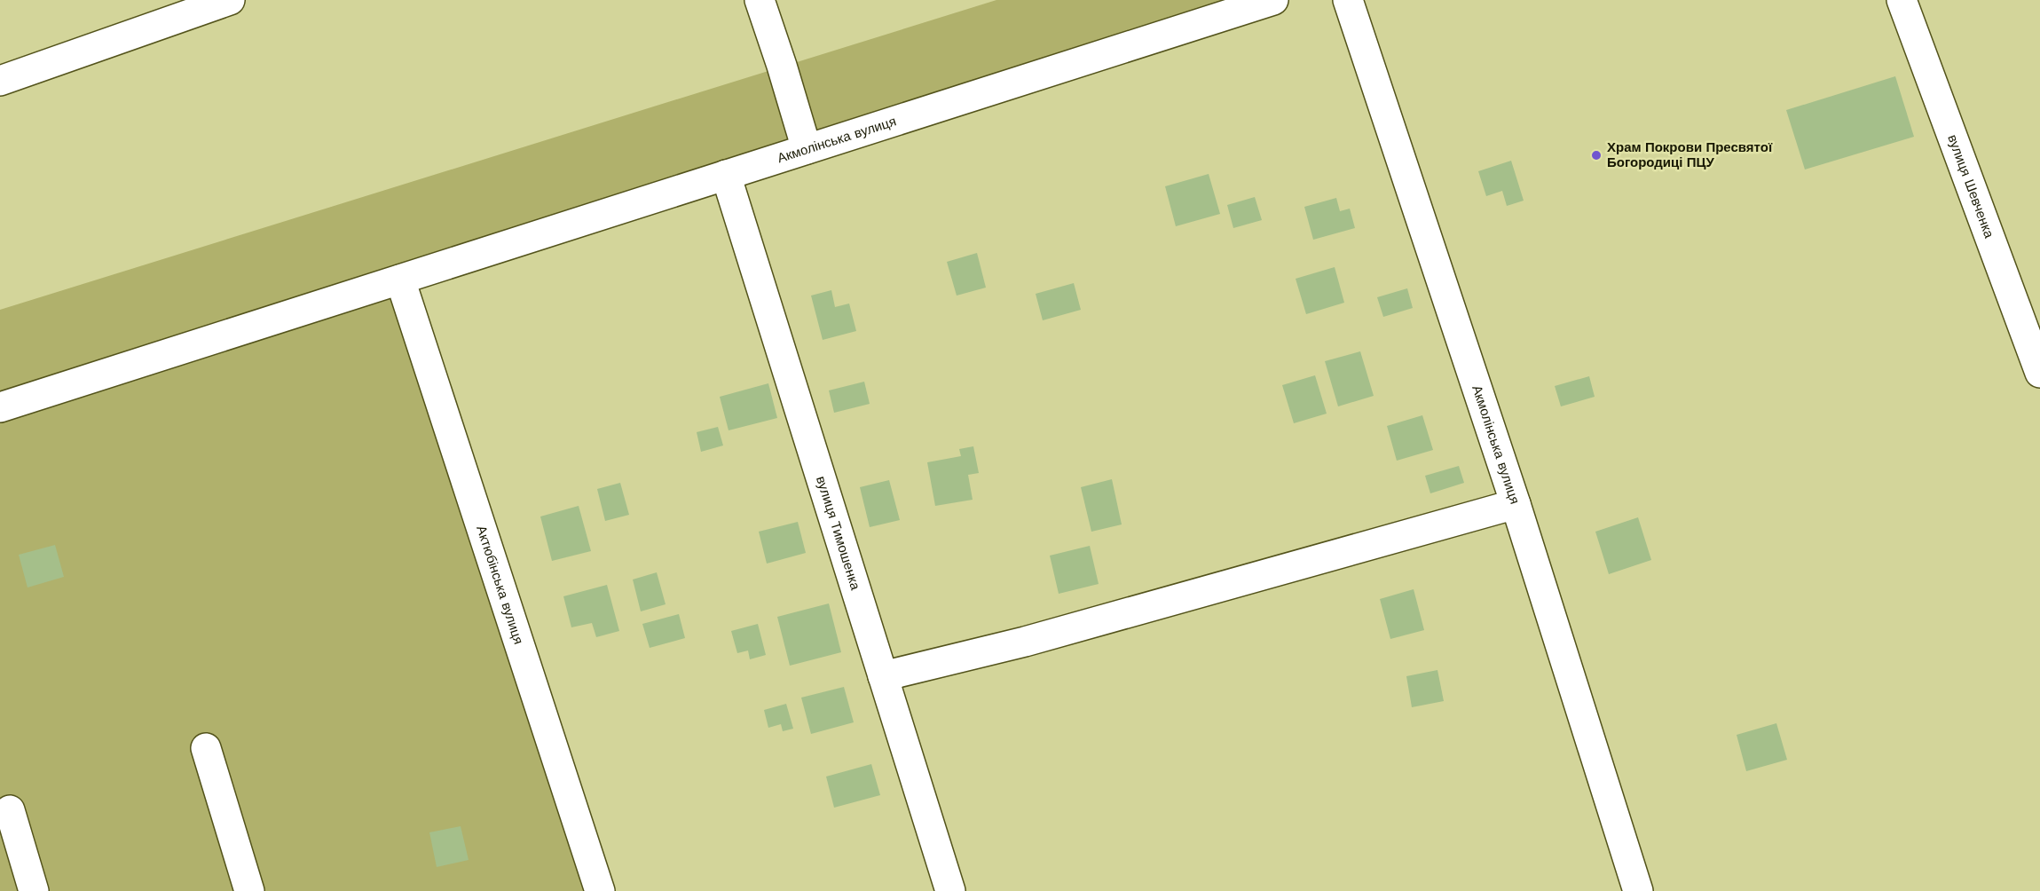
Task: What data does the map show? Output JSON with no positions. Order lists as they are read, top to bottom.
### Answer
{
  "streets": {
    "street": [
      "Акмолінська вулиця",
      "вулиця Шевченка",
      "вулиця Тимошенка",
      "Актюбінська вулиця"
    ]
  },
  "crossings": [
    ["Акмолінська вулиця", "вулиця Тимошенка"],
    ["Акмолінська вулиця", "Актюбінська вулиця"]
  ],
  "places": ["Храм Покрови Пресвятої Богородиці ПЦУ"]
}
